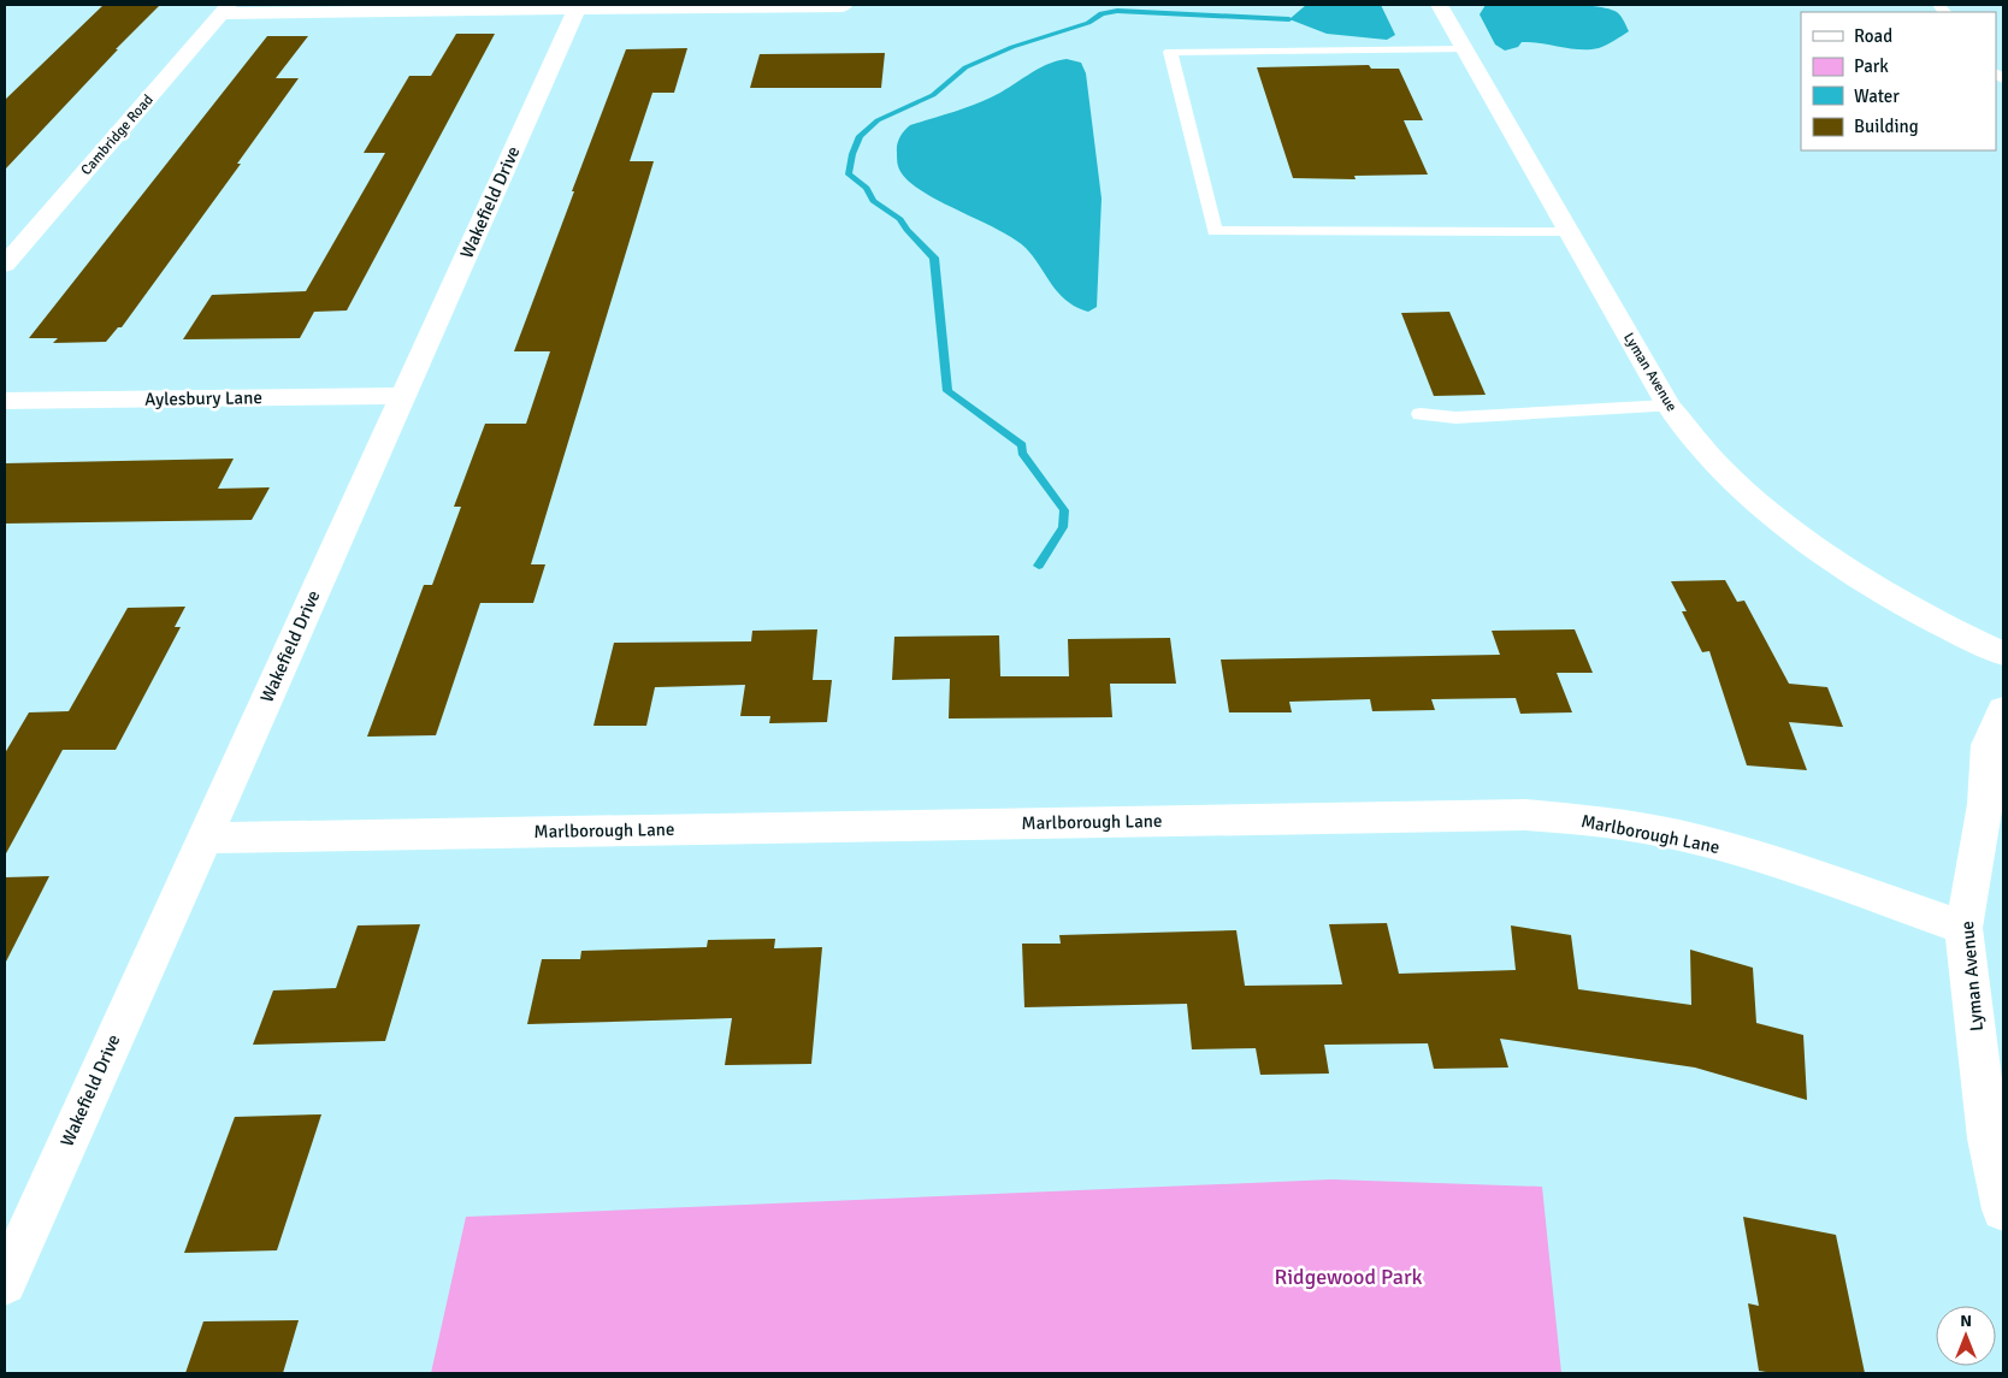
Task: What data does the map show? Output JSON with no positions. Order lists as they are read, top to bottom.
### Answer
{
  "streets": {
    "street": [
      "Cambridge Road",
      "Wakefield Drive",
      "Lyman Avenue",
      "Aylesbury Lane",
      "Marlborough Lane"
    ]
  },
  "crossings": [
    ["Wakefield Drive", "Aylesbury Lane"],
    ["Wakefield Drive", "Marlborough Lane"],
    ["Lyman Avenue", "Marlborough Lane"]
  ],
  "parks": ["Ridgewood Park"],
  "legend": [
    "Road",
    "Park",
    "Water",
    "Building"
  ],
  "north": "top"
}
